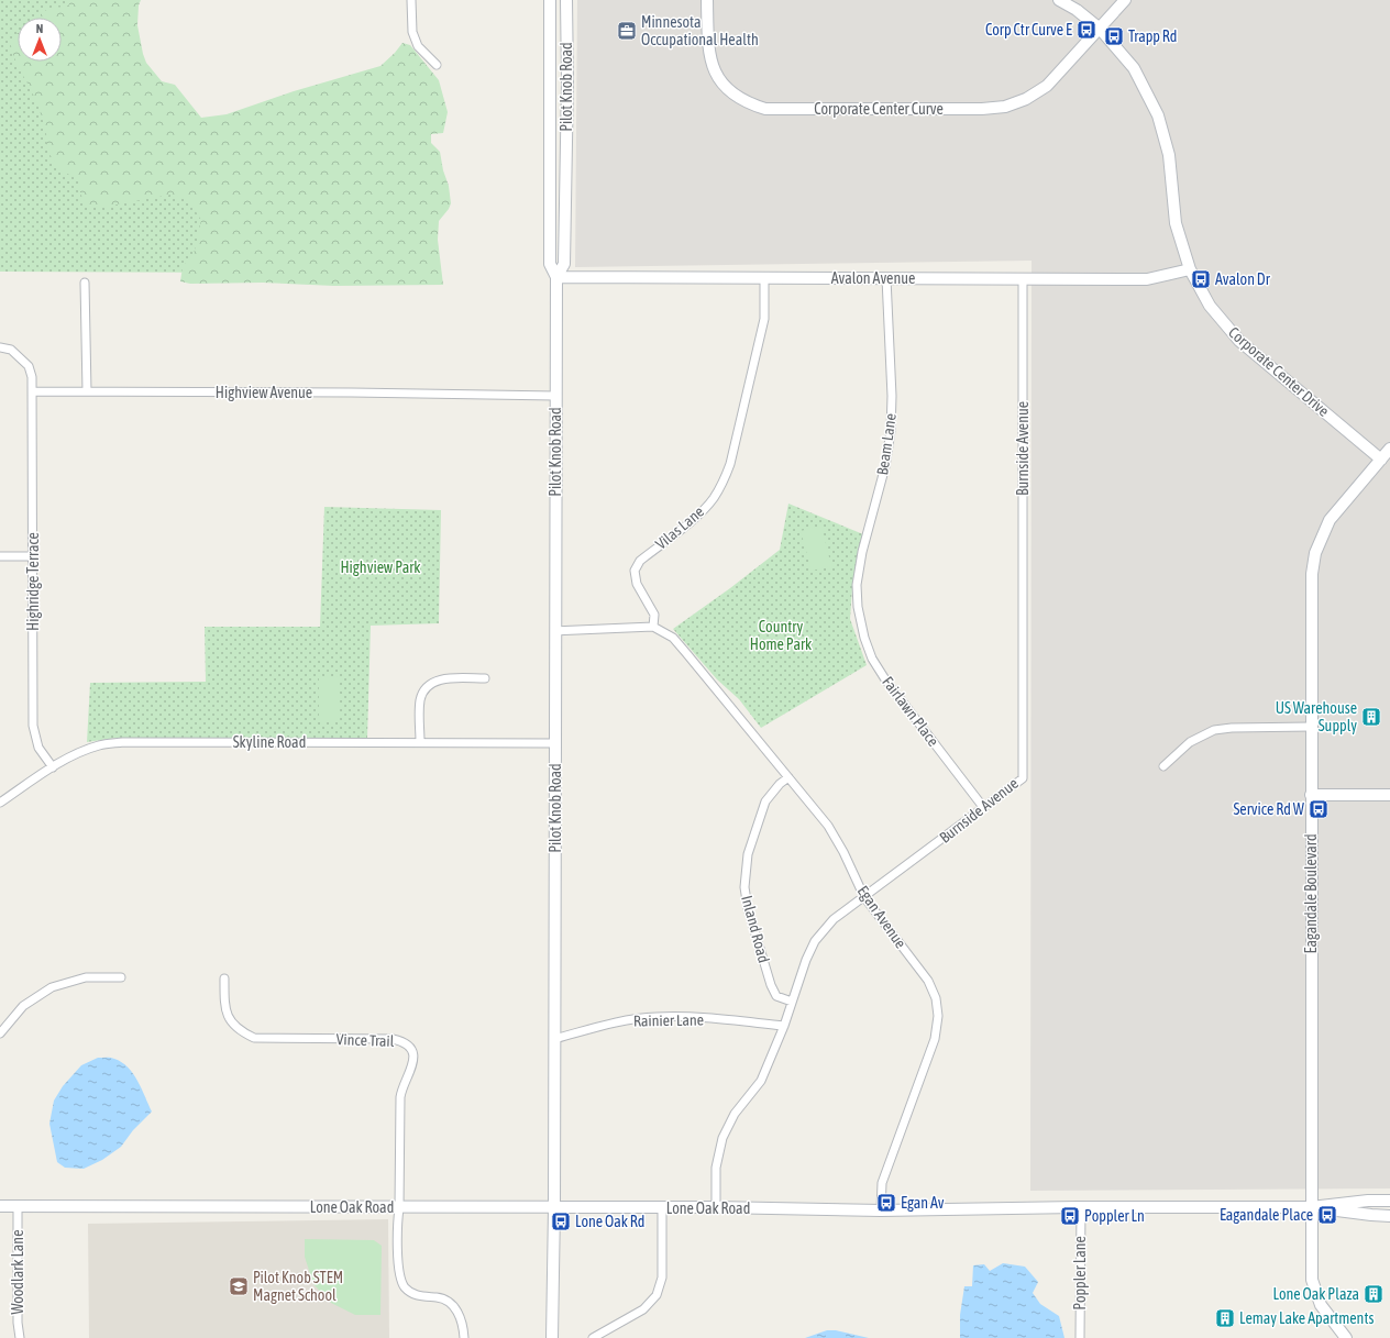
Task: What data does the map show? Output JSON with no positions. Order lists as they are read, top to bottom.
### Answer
{
  "streets": {
    "main road": [
      "Pilot Knob Road",
      "Corporate Center Curve",
      "Avalon Avenue",
      "Corporate Center Drive",
      "Eagandale Boulevard",
      "Lone Oak Road"
    ],
    "street": [
      "Highview Avenue",
      "Beam Lane",
      "Burnside Avenue",
      "Vilas Lane",
      "Highridge Terrace",
      "Fairlawn Place",
      "Skyline Road",
      "Egan Avenue",
      "Inland Road",
      "Rainier Lane",
      "Vince Trail",
      "Woodlark Lane",
      "Poppler Lane"
    ]
  },
  "crossings": [
    ["Pilot Knob Road", "Avalon Avenue"],
    ["Pilot Knob Road", "Highview Avenue"],
    ["Pilot Knob Road", "Skyline Road"],
    ["Pilot Knob Road", "Rainier Lane"],
    ["Pilot Knob Road", "Lone Oak Road"],
    ["Corporate Center Curve", "Corporate Center Drive"],
    ["Avalon Avenue", "Corporate Center Drive"],
    ["Avalon Avenue", "Beam Lane"],
    ["Avalon Avenue", "Burnside Avenue"],
    ["Avalon Avenue", "Vilas Lane"],
    ["Corporate Center Drive", "Eagandale Boulevard"],
    ["Highview Avenue", "Highridge Terrace"],
    ["Beam Lane", "Fairlawn Place"],
    ["Burnside Avenue", "Fairlawn Place"],
    ["Burnside Avenue", "Egan Avenue"],
    ["Burnside Avenue", "Inland Road"],
    ["Burnside Avenue", "Rainier Lane"],
    ["Burnside Avenue", "Lone Oak Road"],
    ["Vilas Lane", "Egan Avenue"],
    ["Highridge Terrace", "Skyline Road"],
    ["Eagandale Boulevard", "Lone Oak Road"],
    ["Egan Avenue", "Inland Road"],
    ["Egan Avenue", "Lone Oak Road"],
    ["Vince Trail", "Lone Oak Road"],
    ["Lone Oak Road", "Woodlark Lane"],
    ["Lone Oak Road", "Poppler Lane"]
  ],
  "parks": ["Highview Park", "Country Home Park"],
  "places": {
    "bus stop": [
      "Corp Ctr Curve E",
      "Trapp Rd",
      "Avalon Dr",
      "Service Rd W",
      "Egan Av",
      "Eagandale Place",
      "Poppler Ln",
      "Lone Oak Rd"
    ],
    "office": ["Minnesota Occupational Health"],
    "building": ["US Warehouse Supply", "Lone Oak Plaza", "Lemay Lake Apartments"],
    "school or university": ["Pilot Knob STEM Magnet School"]
  },
  "north": "top"
}
